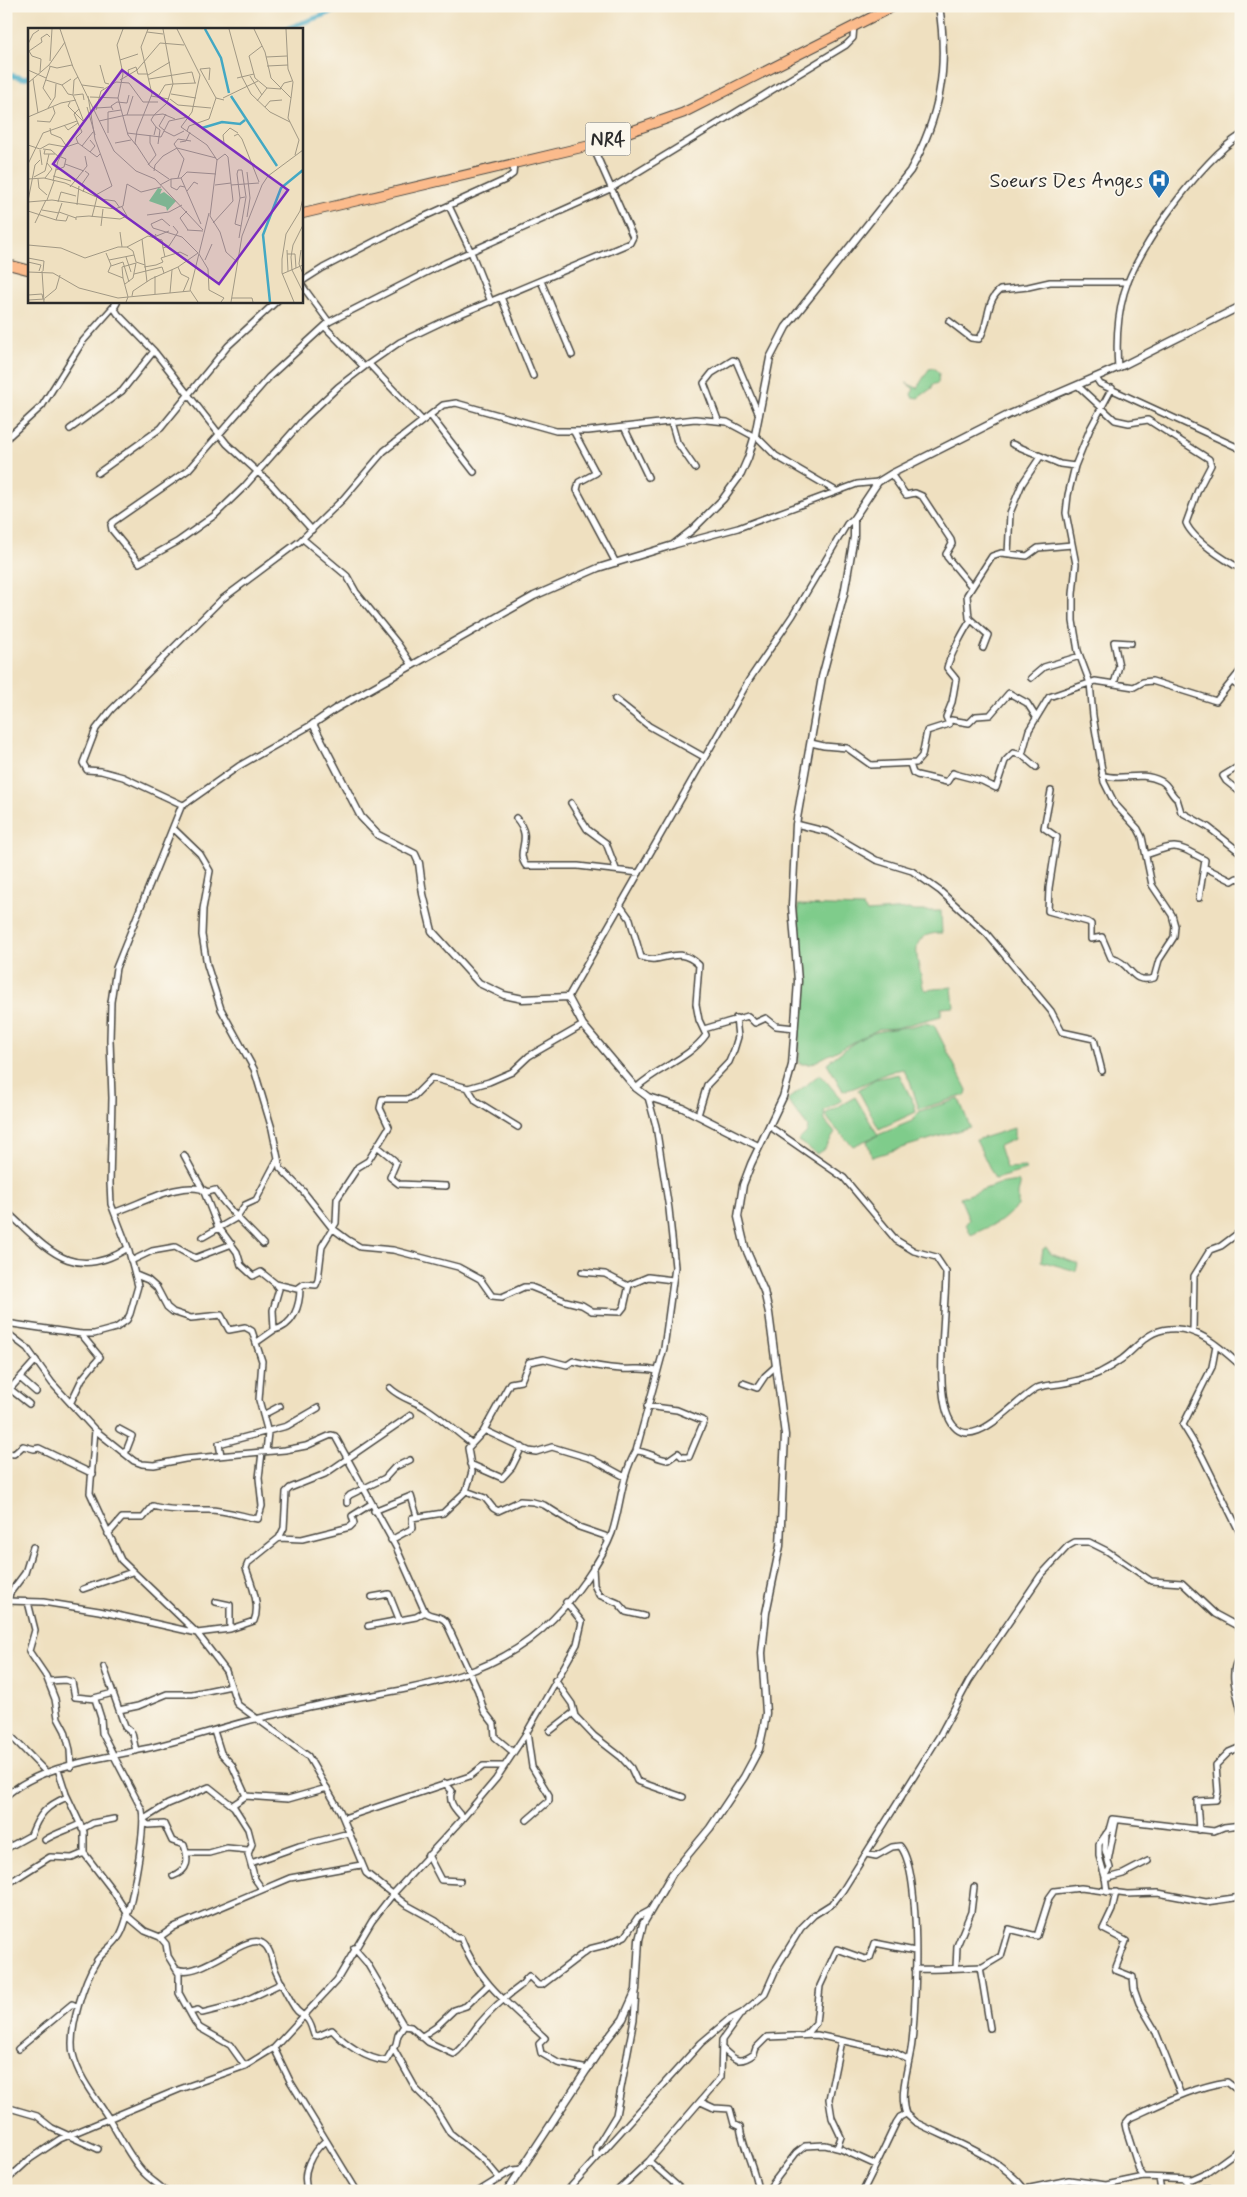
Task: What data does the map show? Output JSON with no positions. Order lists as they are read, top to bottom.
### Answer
{
  "streets": {
    "highway": ["NR4"]
  },
  "places": {
    "hospital": ["Soeurs Des Anges"]
  }
}
